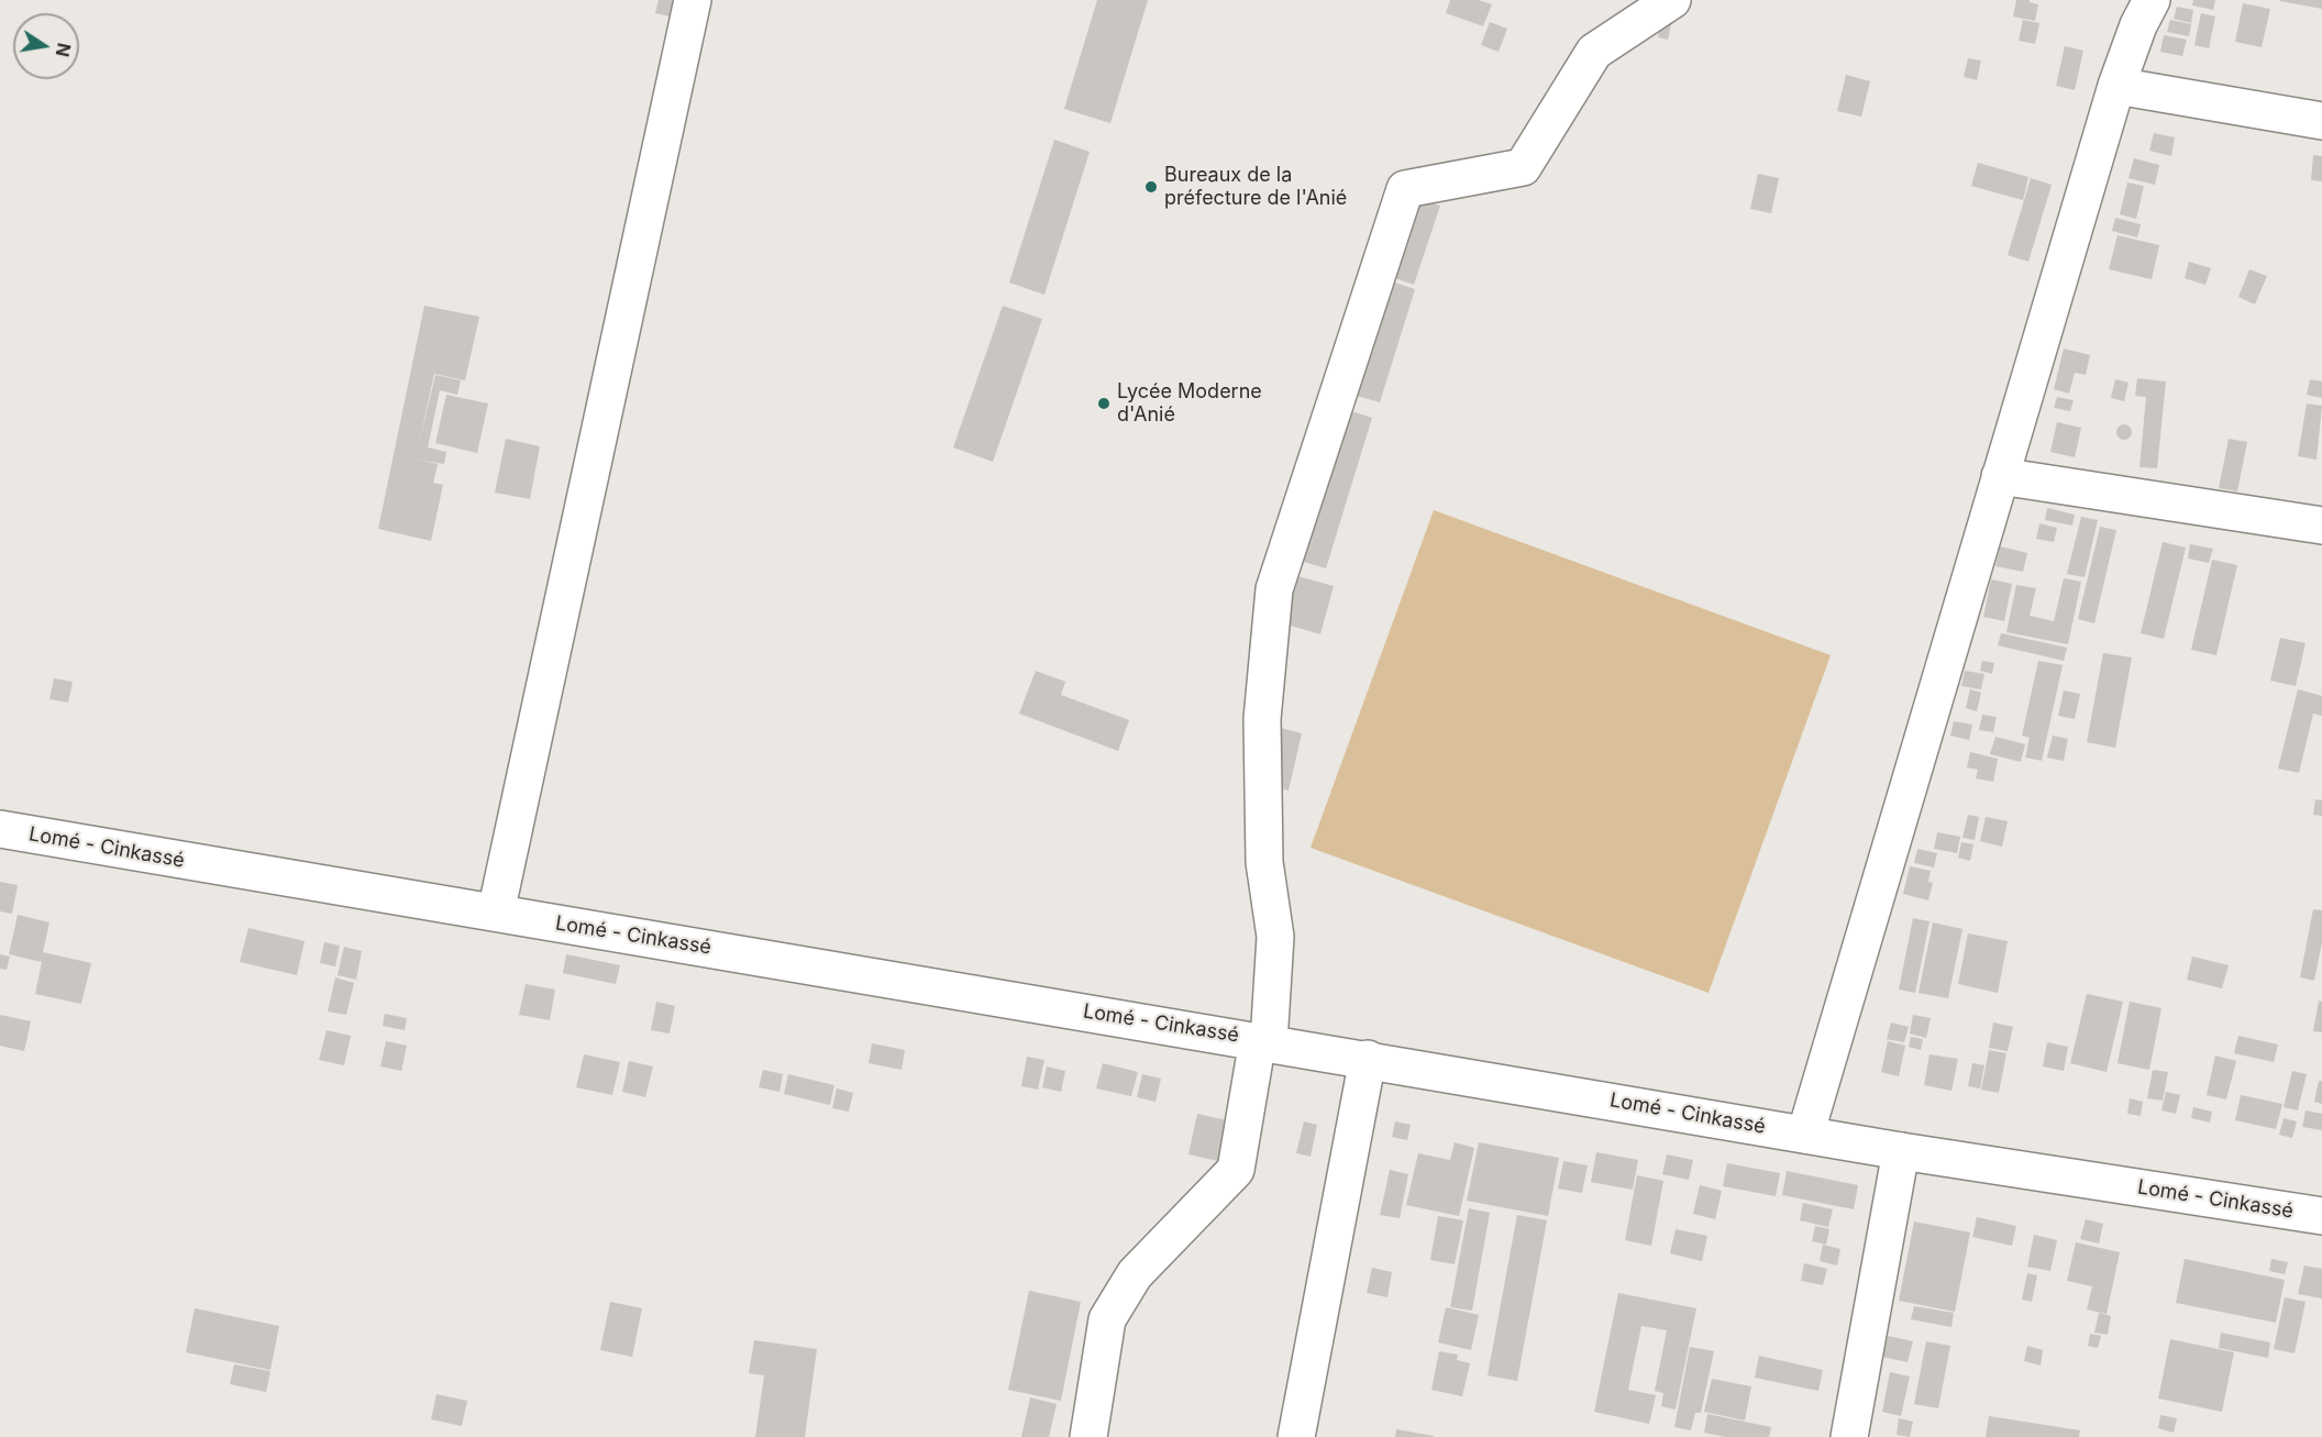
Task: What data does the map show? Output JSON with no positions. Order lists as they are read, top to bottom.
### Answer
{
  "streets": {
    "main road": ["Lomé - Cinkassé"]
  },
  "places": ["Bureaux de la préfecture de l'Anié", "Lycée Moderne d'Anié"],
  "north": "right"
}
